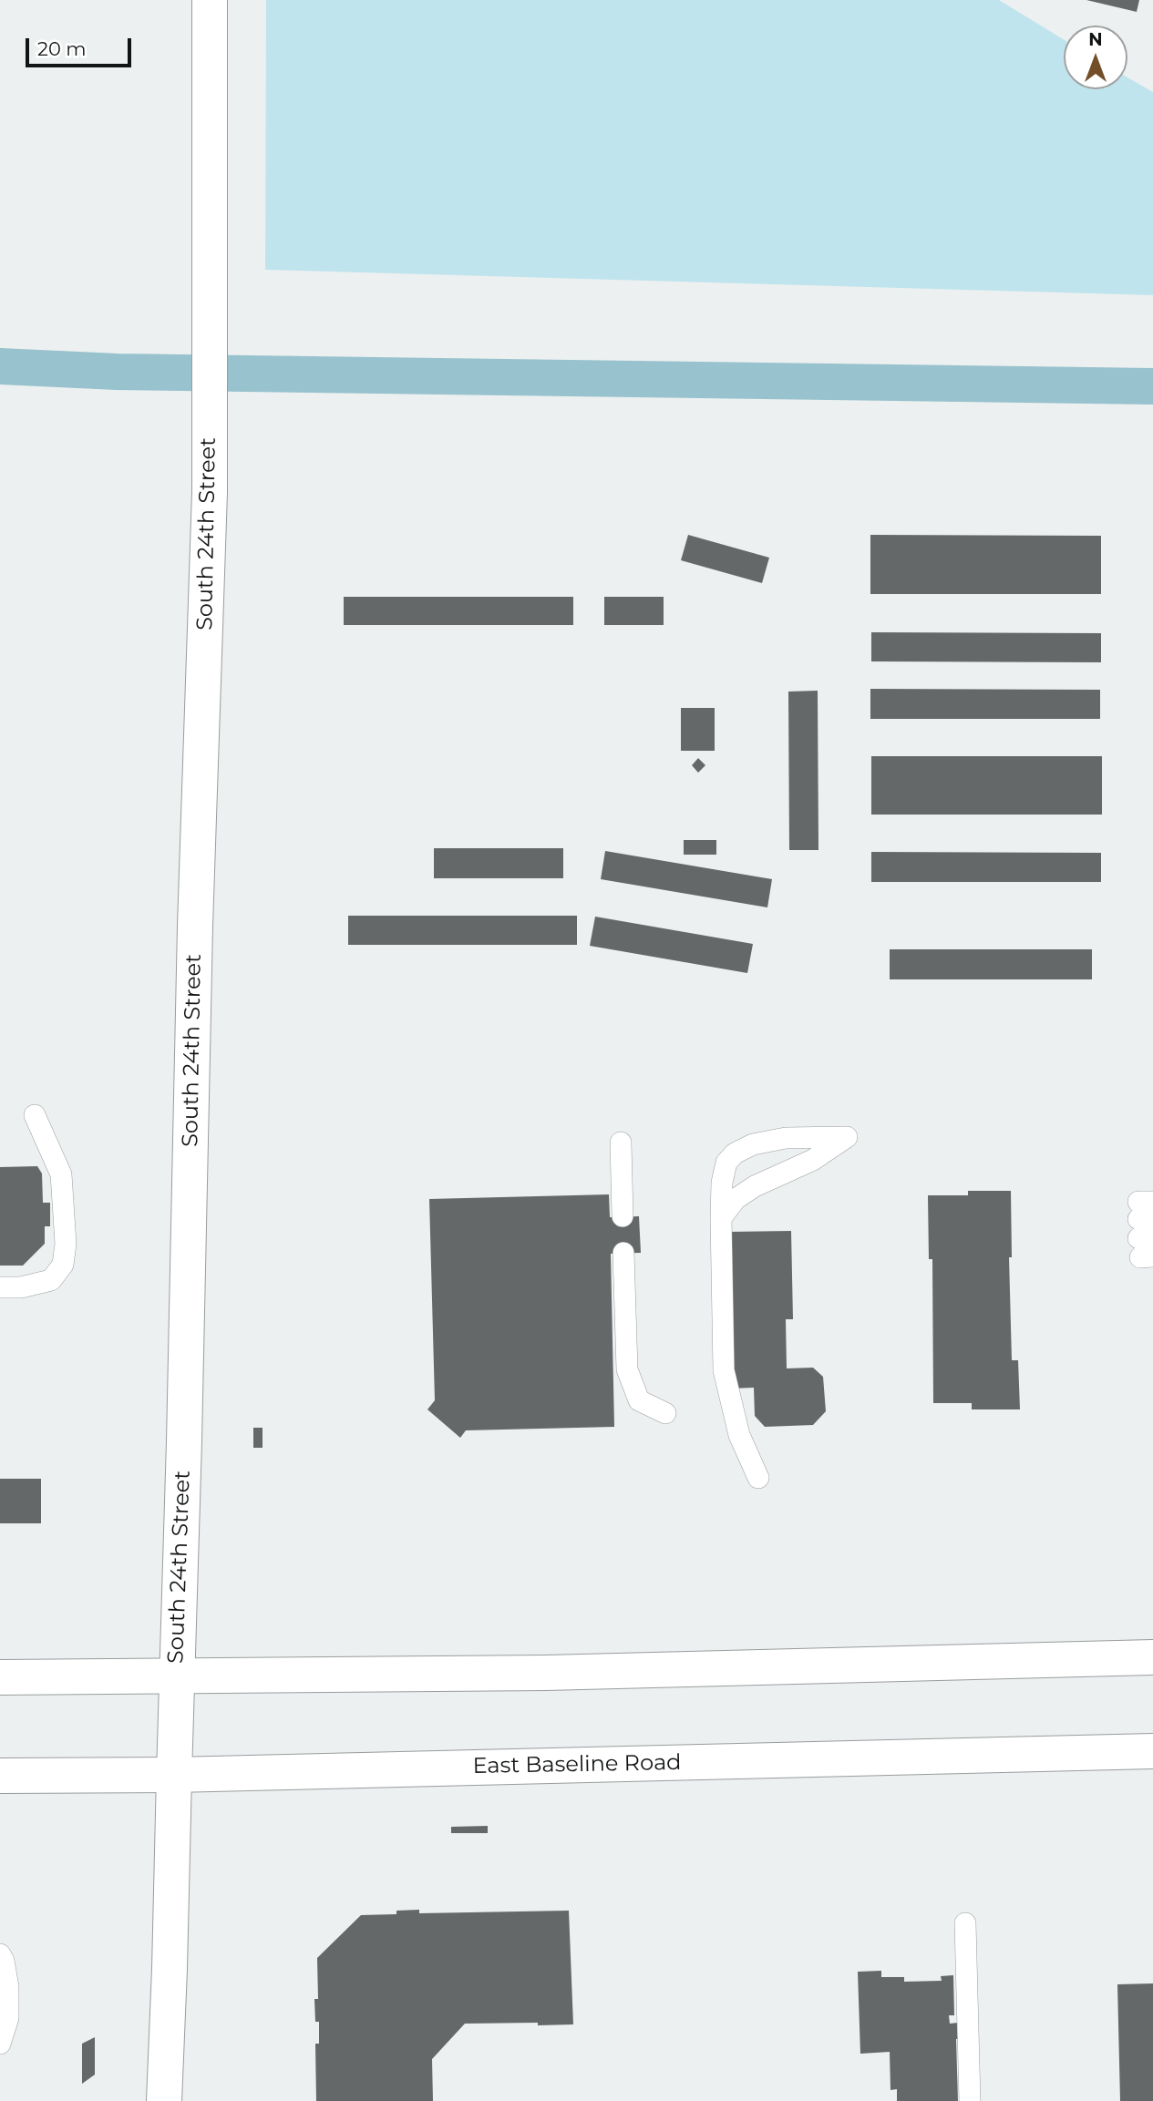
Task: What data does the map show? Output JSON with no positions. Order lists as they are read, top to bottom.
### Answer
{
  "streets": {
    "main road": ["South 24th Street", "East Baseline Road"]
  },
  "crossings": [
    ["South 24th Street", "East Baseline Road"]
  ],
  "scale_bar": "20 m",
  "north": "top"
}
